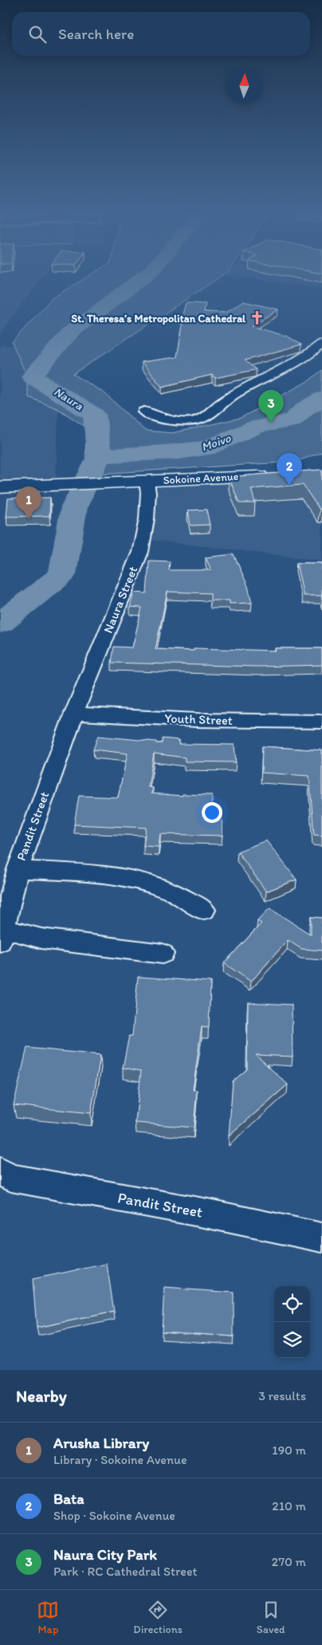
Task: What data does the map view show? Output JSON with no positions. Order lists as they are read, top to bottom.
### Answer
{
  "streets": {
    "main road": ["Sokoine Avenue"],
    "street": ["Naura Street", "Youth Street", "Pandit Street"]
  },
  "crossings": [
    ["Sokoine Avenue", "Naura Street"],
    ["Naura Street", "Youth Street"],
    ["Naura Street", "Pandit Street"],
    ["Youth Street", "Pandit Street"]
  ],
  "water": ["Naura", "Moivo"],
  "places": {
    "church": ["St. Theresa’s Metropolitan Cathedral"]
  },
  "north": "top",
  "page": {
    "search": "Search here",
    "pins": ["3", "2", "1"],
    "heading": ["Nearby", "3 results"],
    "list": [
      {
        "mark": "1",
        "name": "Arusha Library",
        "note": "Library · Sokoine Avenue",
        "value": "190 m"
      },
      {
        "mark": "2",
        "name": "Bata",
        "note": "Shop · Sokoine Avenue",
        "value": "210 m"
      },
      {
        "mark": "3",
        "name": "Naura City Park",
        "note": "Park · RC Cathedral Street",
        "value": "270 m"
      }
    ],
    "nav": ["Map", "Directions", "Saved"]
  }
}
